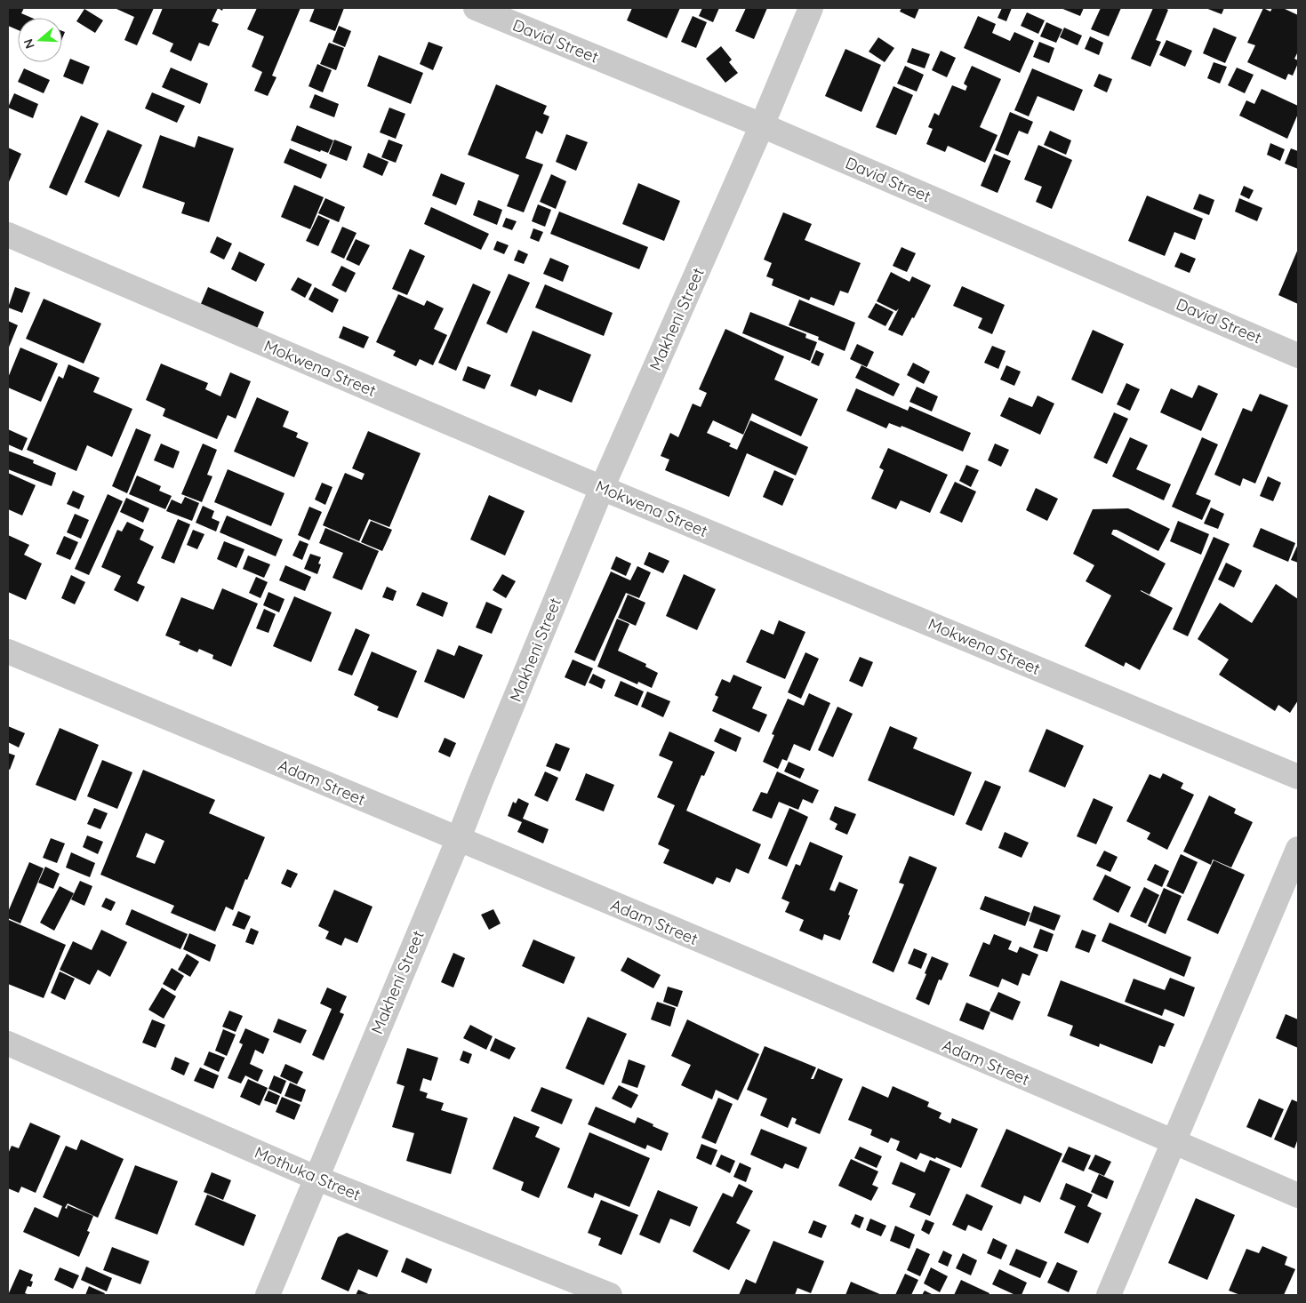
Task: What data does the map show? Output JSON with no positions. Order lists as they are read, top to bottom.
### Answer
{
  "streets": {
    "street": [
      "David Street",
      "Makheni Street",
      "Mokwena Street",
      "Adam Street",
      "Mothuka Street"
    ]
  },
  "crossings": [
    ["David Street", "Makheni Street"],
    ["Makheni Street", "Mokwena Street"],
    ["Makheni Street", "Adam Street"],
    ["Makheni Street", "Mothuka Street"]
  ],
  "north": "left"
}
